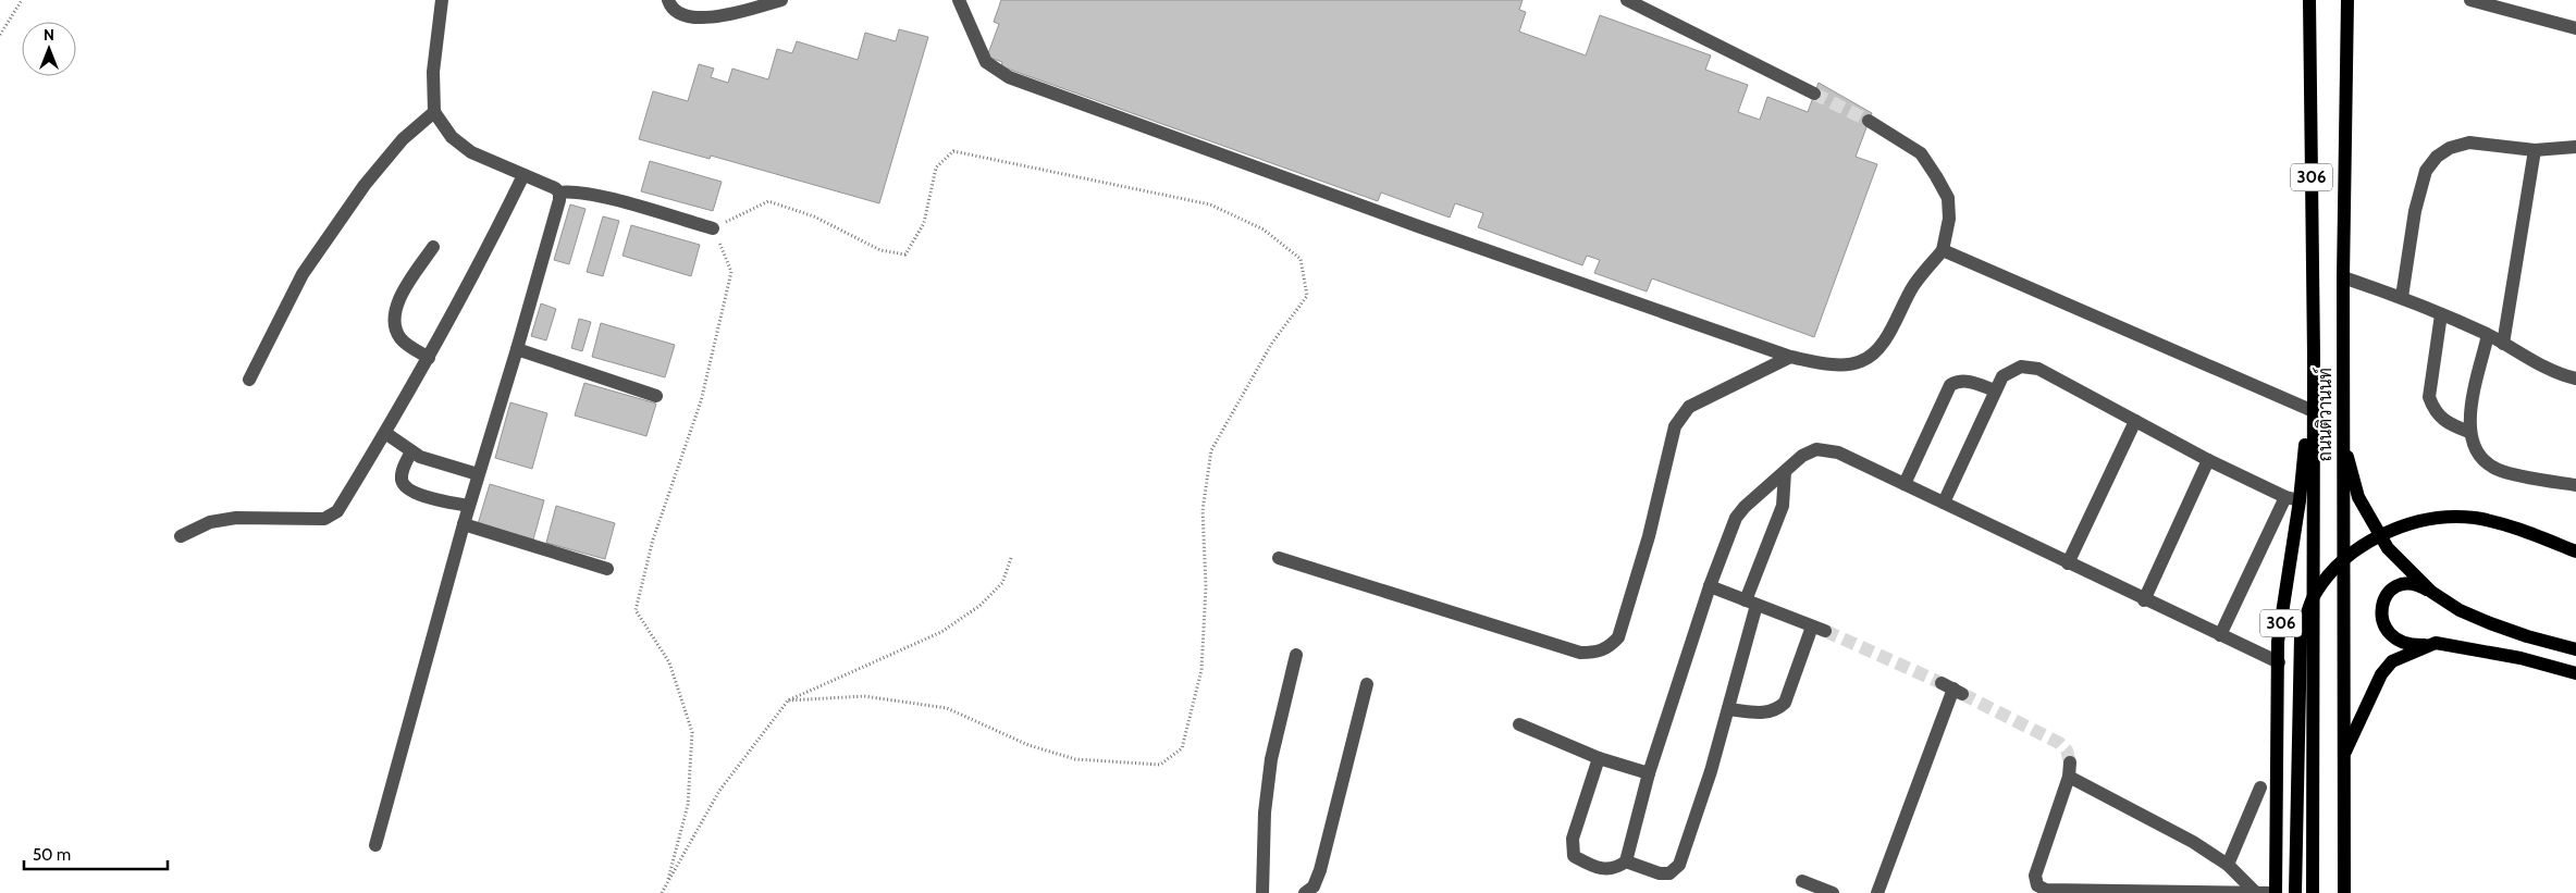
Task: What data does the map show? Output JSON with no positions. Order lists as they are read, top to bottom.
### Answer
{
  "streets": {
    "main road": ["306", "ถนนติวานนท์"]
  },
  "scale_bar": "50 m",
  "north": "top"
}
